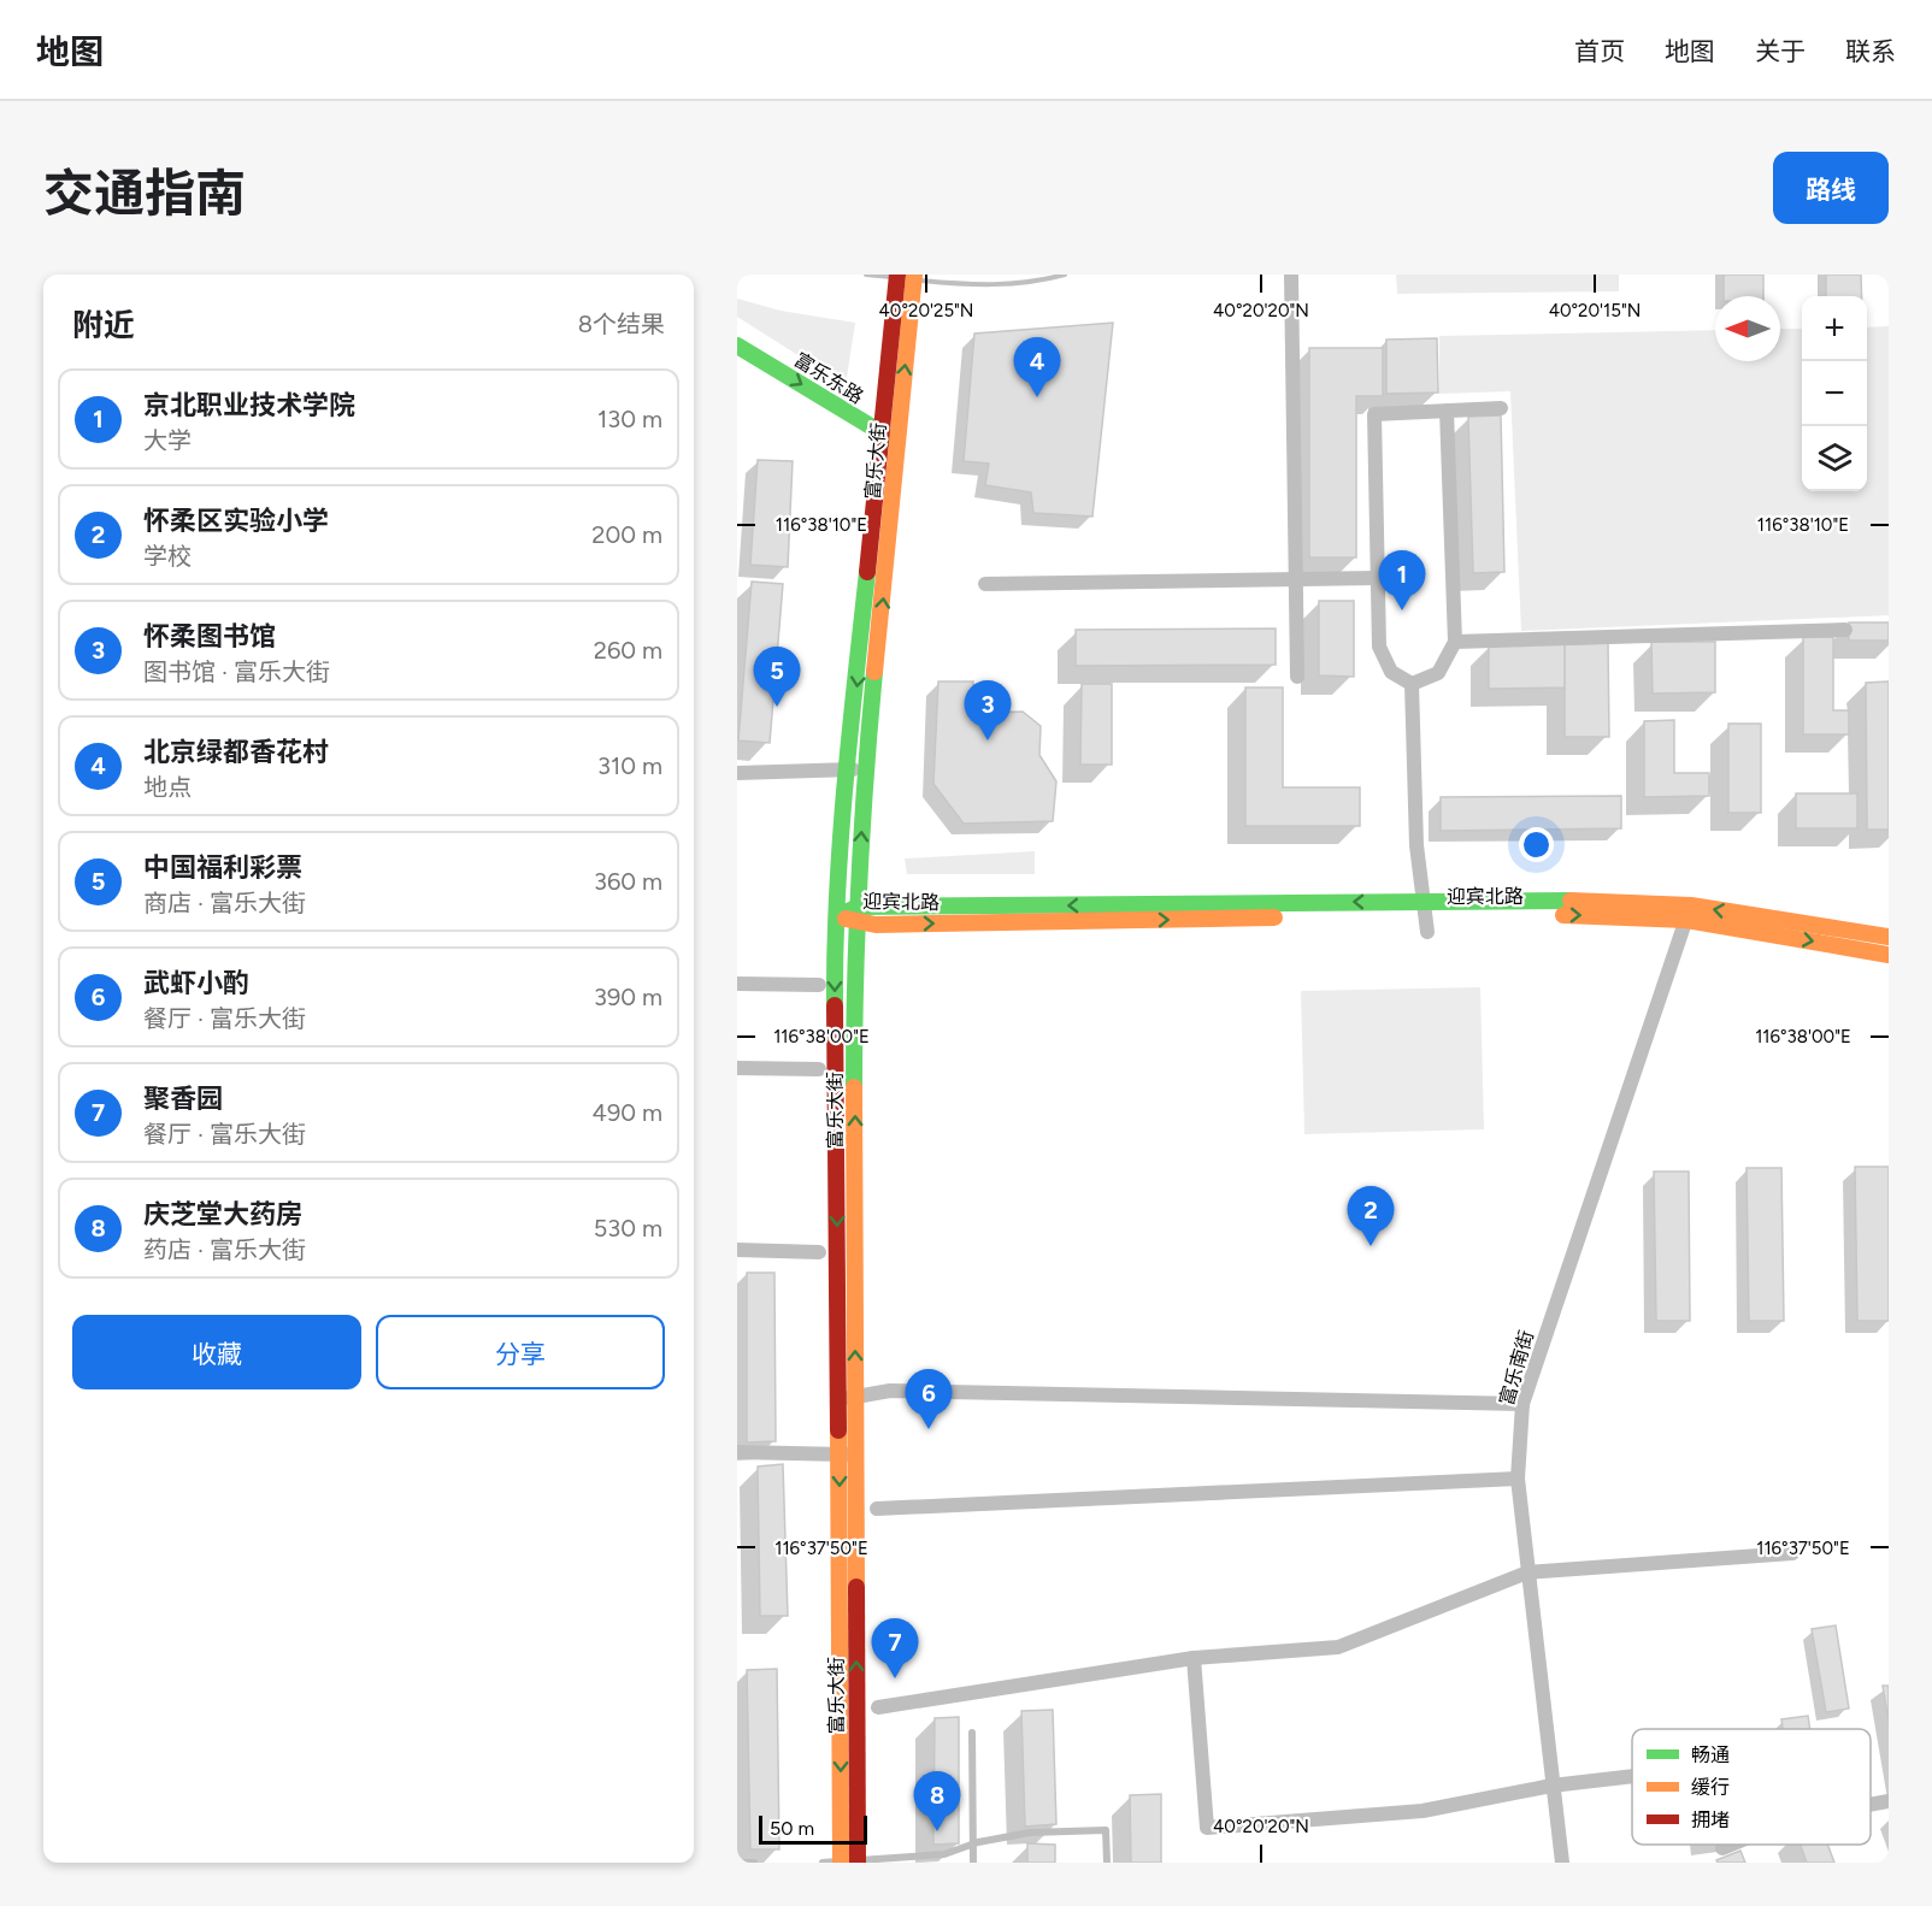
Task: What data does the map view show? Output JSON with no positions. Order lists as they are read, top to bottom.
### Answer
{
  "streets": {
    "main road": ["富乐东路", "富乐大街", "迎宾北路"],
    "street": ["富乐南街"]
  },
  "crossings": [
    ["富乐东路", "富乐大街"],
    ["富乐大街", "迎宾北路"],
    ["迎宾北路", "富乐南街"]
  ],
  "one_way": ["富乐东路"],
  "legend": ["畅通", "缓行", "拥堵"],
  "scale_bar": "50 m",
  "north": "left",
  "page": {
    "header": "地图",
    "nav": [
      "首页",
      "地图",
      "关于",
      "联系"
    ],
    "title": "交通指南",
    "buttons": [
      "路线",
      ["收藏", "分享"]
    ],
    "heading": ["附近", "8个结果"],
    "map_buttons": ["+", "−"],
    "pins": [
      "4",
      "1",
      "5",
      "3",
      "2",
      "6",
      "7",
      "8"
    ],
    "list": [
      {
        "mark": "1",
        "name": "京北职业技术学院",
        "note": "大学",
        "value": "130 m"
      },
      {
        "mark": "2",
        "name": "怀柔区实验小学",
        "note": "学校",
        "value": "200 m"
      },
      {
        "mark": "3",
        "name": "怀柔图书馆",
        "note": "图书馆 · 富乐大街",
        "value": "260 m"
      },
      {
        "mark": "4",
        "name": "北京绿都香花村",
        "note": "地点",
        "value": "310 m"
      },
      {
        "mark": "5",
        "name": "中国福利彩票",
        "note": "商店 · 富乐大街",
        "value": "360 m"
      },
      {
        "mark": "6",
        "name": "武虾小酌",
        "note": "餐厅 · 富乐大街",
        "value": "390 m"
      },
      {
        "mark": "7",
        "name": "聚香园",
        "note": "餐厅 · 富乐大街",
        "value": "490 m"
      },
      {
        "mark": "8",
        "name": "庆芝堂大药房",
        "note": "药店 · 富乐大街",
        "value": "530 m"
      }
    ],
    "scale": "50 m"
  },
  "coordinates": [
    "40°20'25\"N",
    "40°20'20\"N",
    "40°20'15\"N",
    "116°38'10\"E",
    "116°38'00\"E",
    "116°37'50\"E"
  ]
}
